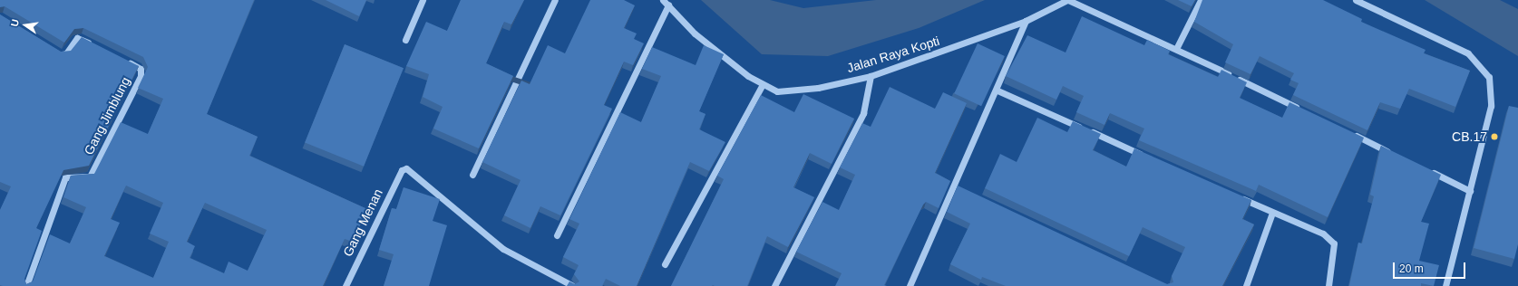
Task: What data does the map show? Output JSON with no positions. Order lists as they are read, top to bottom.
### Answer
{
  "streets": {
    "street": ["Jalan Raya Kopti", "Gang Jimblung", "Gang Menan"]
  },
  "places": ["CB.17"],
  "scale_bar": "20 m",
  "north": "left"
}
